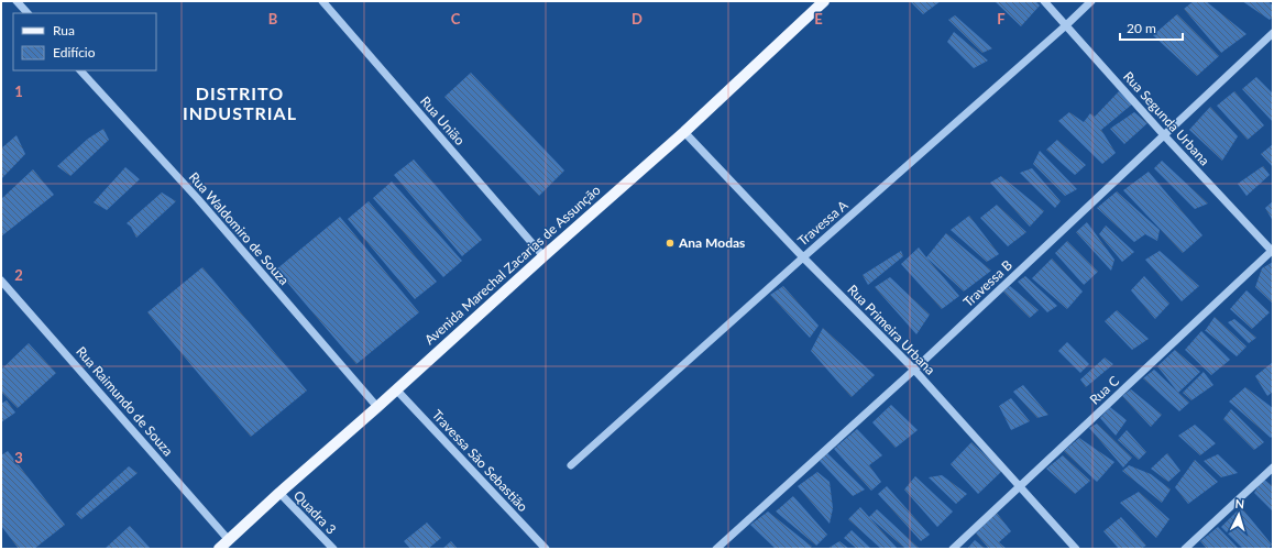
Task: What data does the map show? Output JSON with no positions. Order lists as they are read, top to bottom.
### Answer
{
  "streets": {
    "main road": ["Avenida Marechal Zacarias de Assunção"],
    "street": [
      "Rua Segunda Urbana",
      "Rua União",
      "Travessa A",
      "Rua Waldomiro de Souza",
      "Travessa B",
      "Rua Primeira Urbana",
      "Rua C",
      "Rua Raimundo de Souza",
      "Travessa São Sebastião",
      "Quadra 3"
    ]
  },
  "crossings": [
    ["Rua Segunda Urbana", "Travessa A"],
    ["Rua Segunda Urbana", "Travessa B"],
    ["Rua Segunda Urbana", "Rua C"],
    ["Rua União", "Avenida Marechal Zacarias de Assunção"],
    ["Travessa A", "Rua Primeira Urbana"],
    ["Rua Waldomiro de Souza", "Avenida Marechal Zacarias de Assunção"],
    ["Avenida Marechal Zacarias de Assunção", "Rua Primeira Urbana"],
    ["Avenida Marechal Zacarias de Assunção", "Rua Raimundo de Souza"],
    ["Avenida Marechal Zacarias de Assunção", "Travessa São Sebastião"],
    ["Avenida Marechal Zacarias de Assunção", "Quadra 3"],
    ["Travessa B", "Rua Primeira Urbana"],
    ["Rua Primeira Urbana", "Rua C"]
  ],
  "districts": ["DISTRITO INDUSTRIAL"],
  "places": ["Ana Modas"],
  "legend": ["Rua", "Edifício"],
  "scale_bar": "20 m",
  "north": "top",
  "grid": {
    "columns": [
      "B",
      "C",
      "D",
      "E",
      "F"
    ],
    "rows": ["1", "2", "3"]
  }
}
